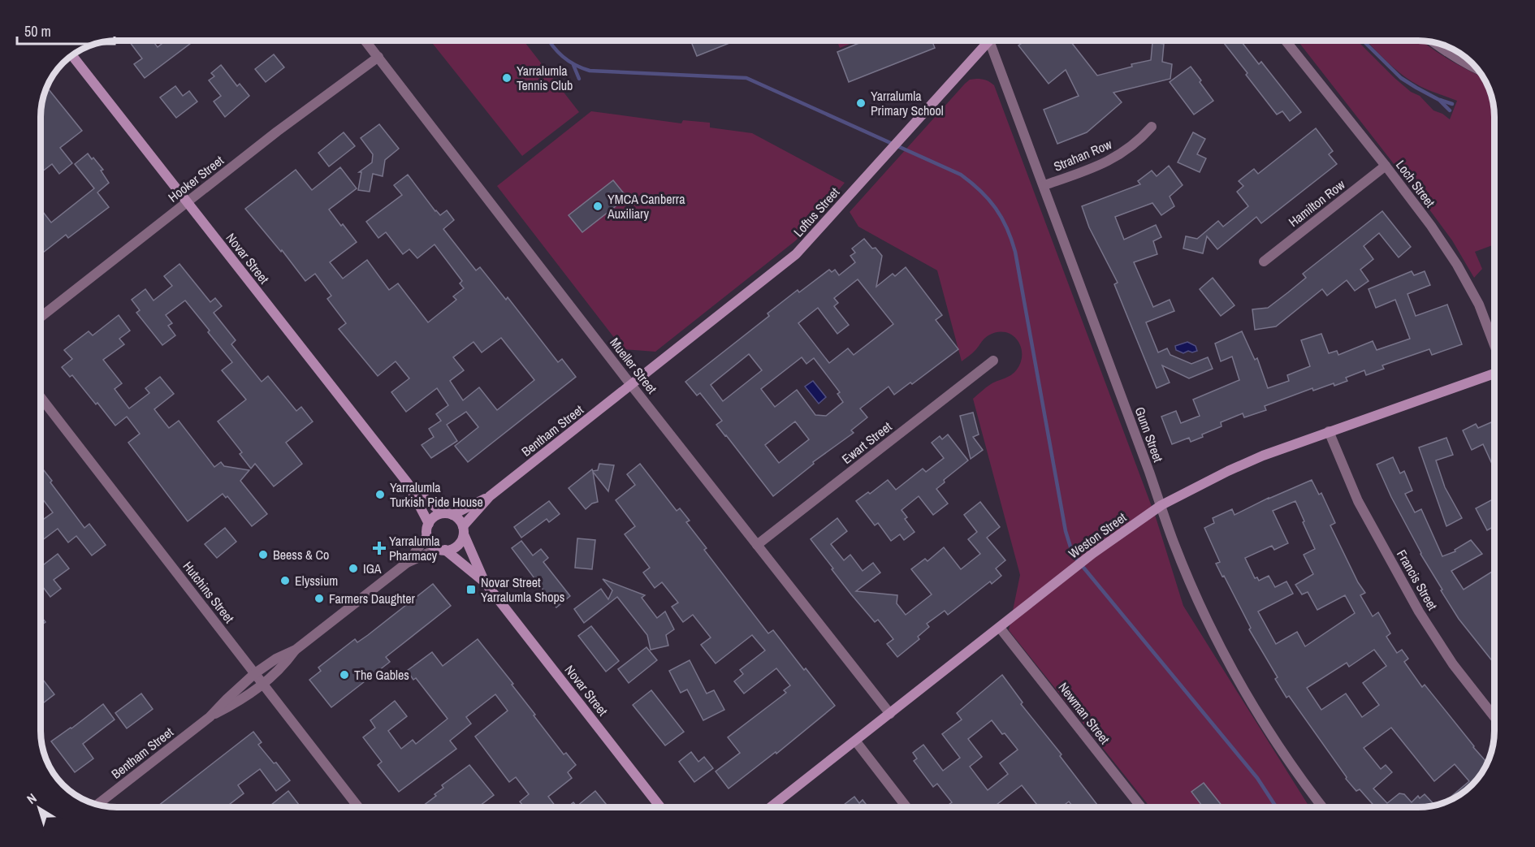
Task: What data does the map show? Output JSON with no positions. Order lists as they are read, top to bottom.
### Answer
{
  "streets": {
    "street": [
      "Strahan Row",
      "Hooker Street",
      "Loch Street",
      "Hamilton Row",
      "Loftus Street",
      "Novar Street",
      "Mueller Street",
      "Bentham Street",
      "Gunn Street",
      "Ewart Street",
      "Weston Street",
      "Francis Street",
      "Hutchins Street",
      "Newman Street"
    ]
  },
  "crossings": [
    ["Strahan Row", "Gunn Street"],
    ["Hooker Street", "Novar Street"],
    ["Hooker Street", "Mueller Street"],
    ["Loch Street", "Hamilton Row"],
    ["Loftus Street", "Mueller Street"],
    ["Loftus Street", "Bentham Street"],
    ["Loftus Street", "Gunn Street"],
    ["Novar Street", "Bentham Street"],
    ["Mueller Street", "Bentham Street"],
    ["Mueller Street", "Ewart Street"],
    ["Mueller Street", "Weston Street"],
    ["Bentham Street", "Hutchins Street"],
    ["Gunn Street", "Weston Street"],
    ["Weston Street", "Francis Street"],
    ["Weston Street", "Newman Street"]
  ],
  "places": {
    "other": [
      "Yarralumla Tennis Club",
      "Yarralumla Primary School",
      "YMCA Canberra Auxiliary",
      "Yarralumla Turkish Pide House",
      "Beess & Co",
      "IGA",
      "Elyssium",
      "Farmers Daughter",
      "The Gables"
    ],
    "health": ["Yarralumla Pharmacy"],
    "transit": ["Novar Street Yarralumla Shops"]
  },
  "scale_bar": "50 m",
  "north": "top left"
}
